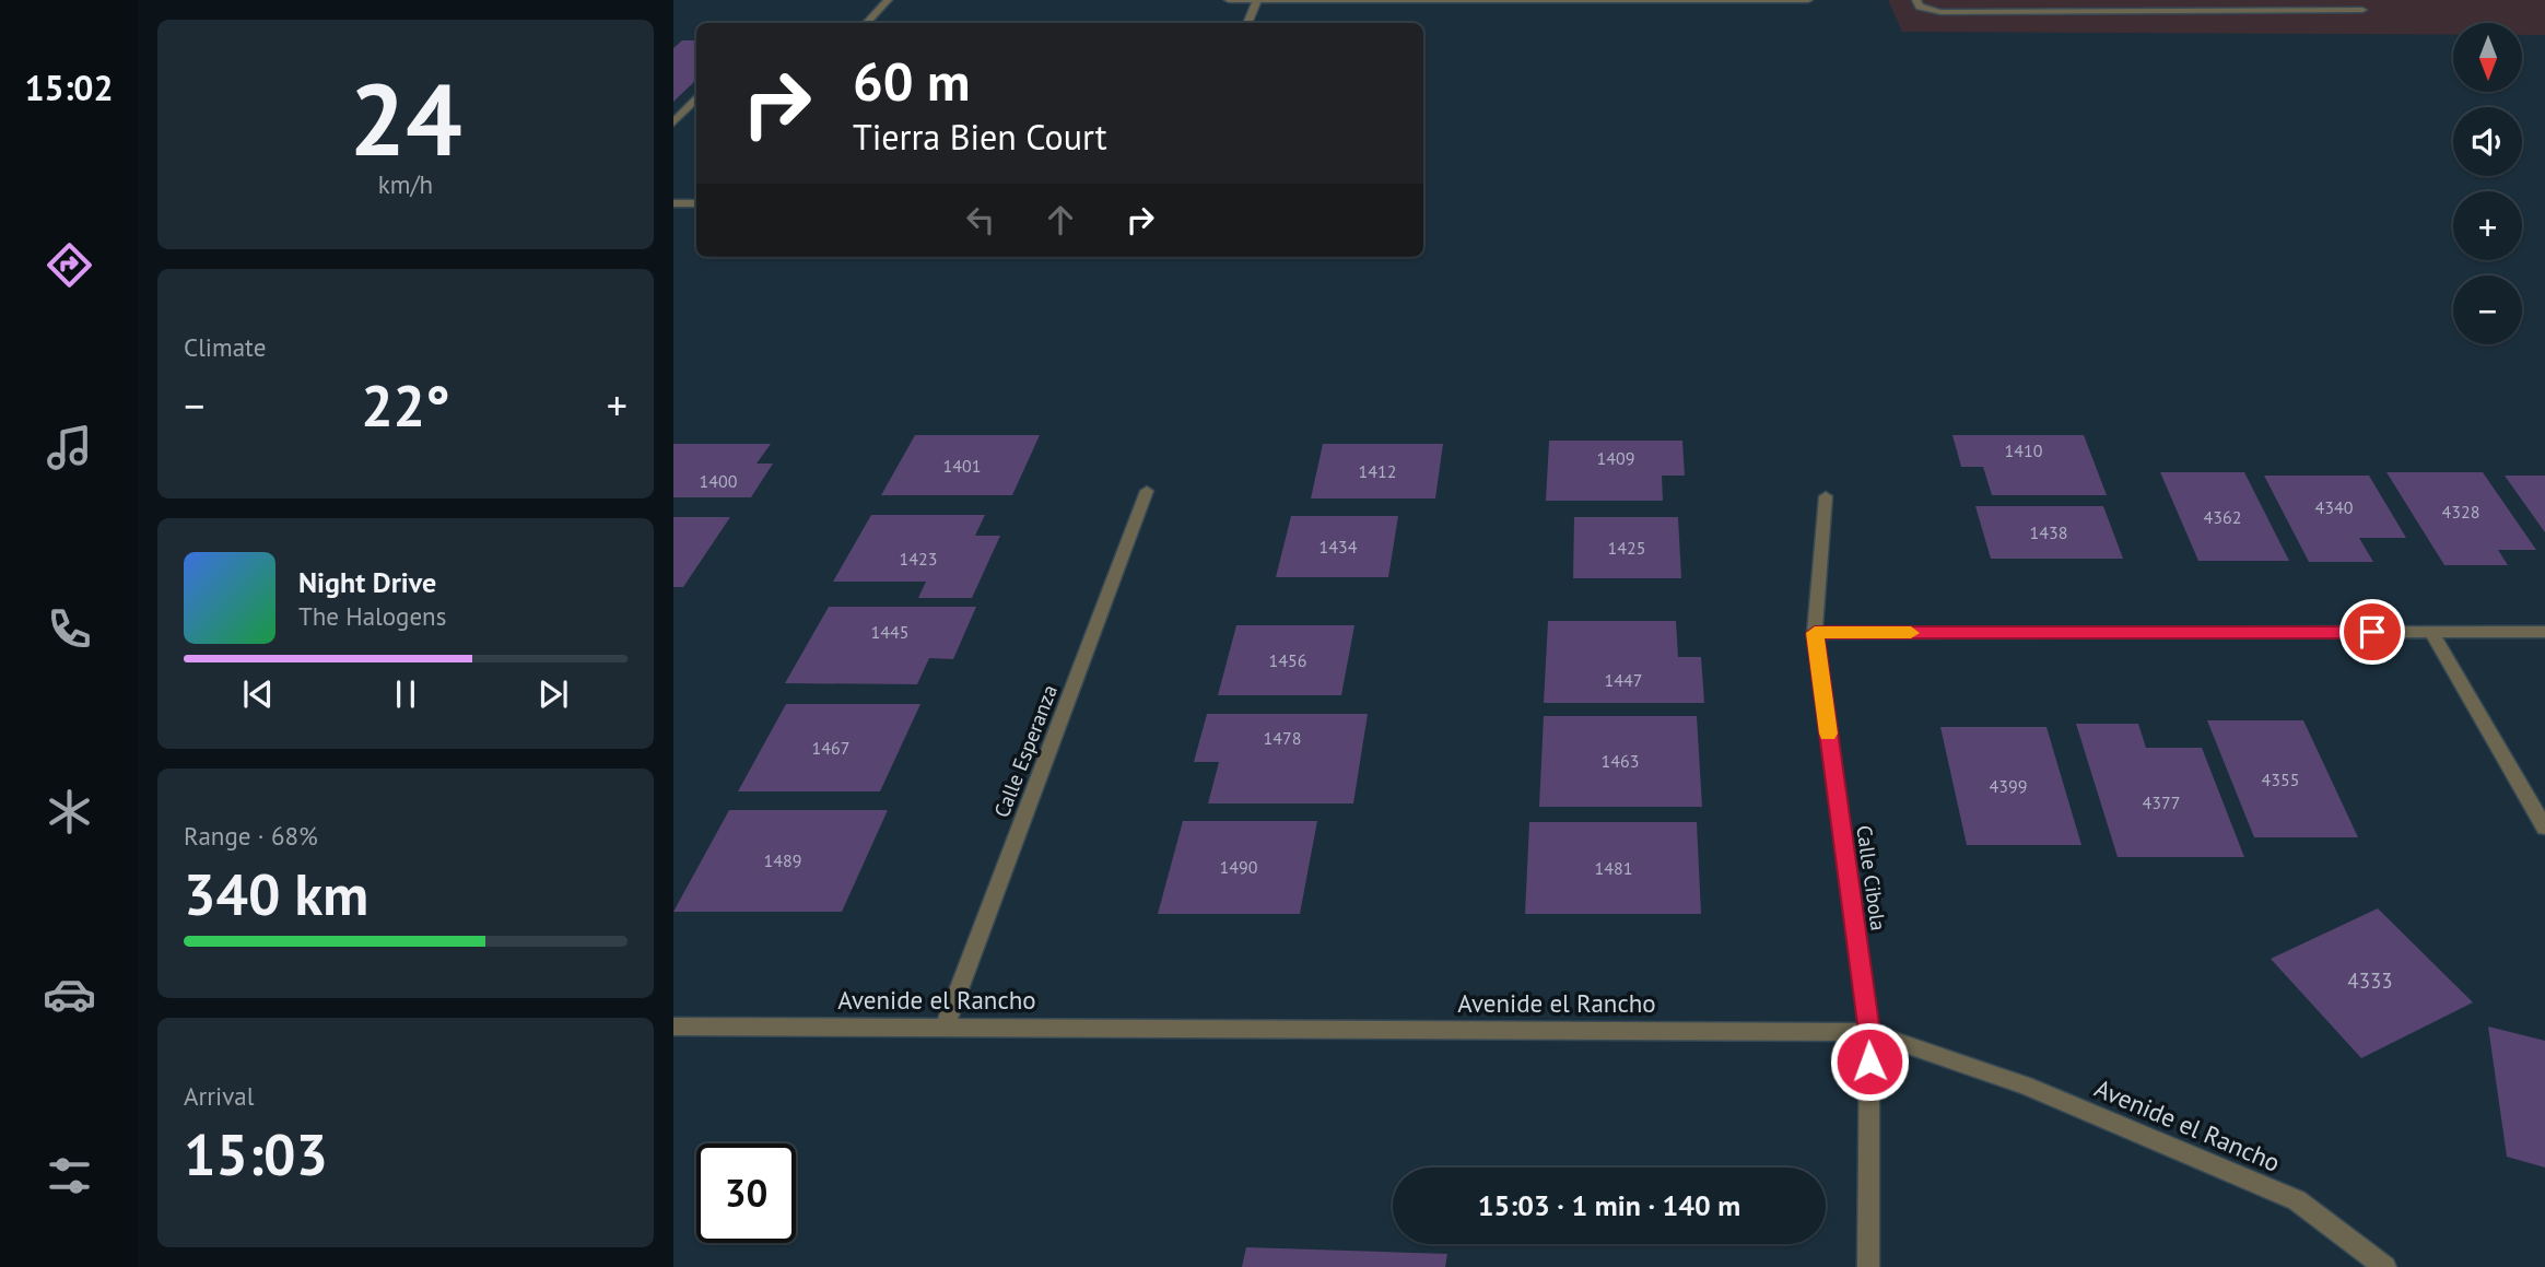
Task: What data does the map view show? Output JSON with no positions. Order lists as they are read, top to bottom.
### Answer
{
  "streets": {
    "street": ["Calle Esperanza", "Calle Cibola", "Avenide el Rancho"]
  },
  "crossings": [
    ["Calle Esperanza", "Avenide el Rancho"],
    ["Calle Cibola", "Avenide el Rancho"]
  ],
  "house_numbers": [
    "1410",
    "1409",
    "1401",
    "1412",
    "1400",
    "4340",
    "4328",
    "4362",
    "1438",
    "1434",
    "1425",
    "1423",
    "1445",
    "1456",
    "1447",
    "1478",
    "1467",
    "1463",
    "4355",
    "4399",
    "4377",
    "1489",
    "1490",
    "1481",
    "4333"
  ],
  "north": "bottom",
  "page": {
    "tabs": "15:02",
    "tile": [
      ["24", "km/h"],
      "Climate",
      ["Range · 68%", "340 km"],
      ["Arrival", "15:03"]
    ],
    "map_buttons": ["+", "−"],
    "turn": ["60 m", "Tierra Bien Court"],
    "heat": ["−", "22°", "+"],
    "song": ["Night Drive", "The Halogens"],
    "limit": "30",
    "trip": "15:03 · 1 min · 140 m"
  }
}
